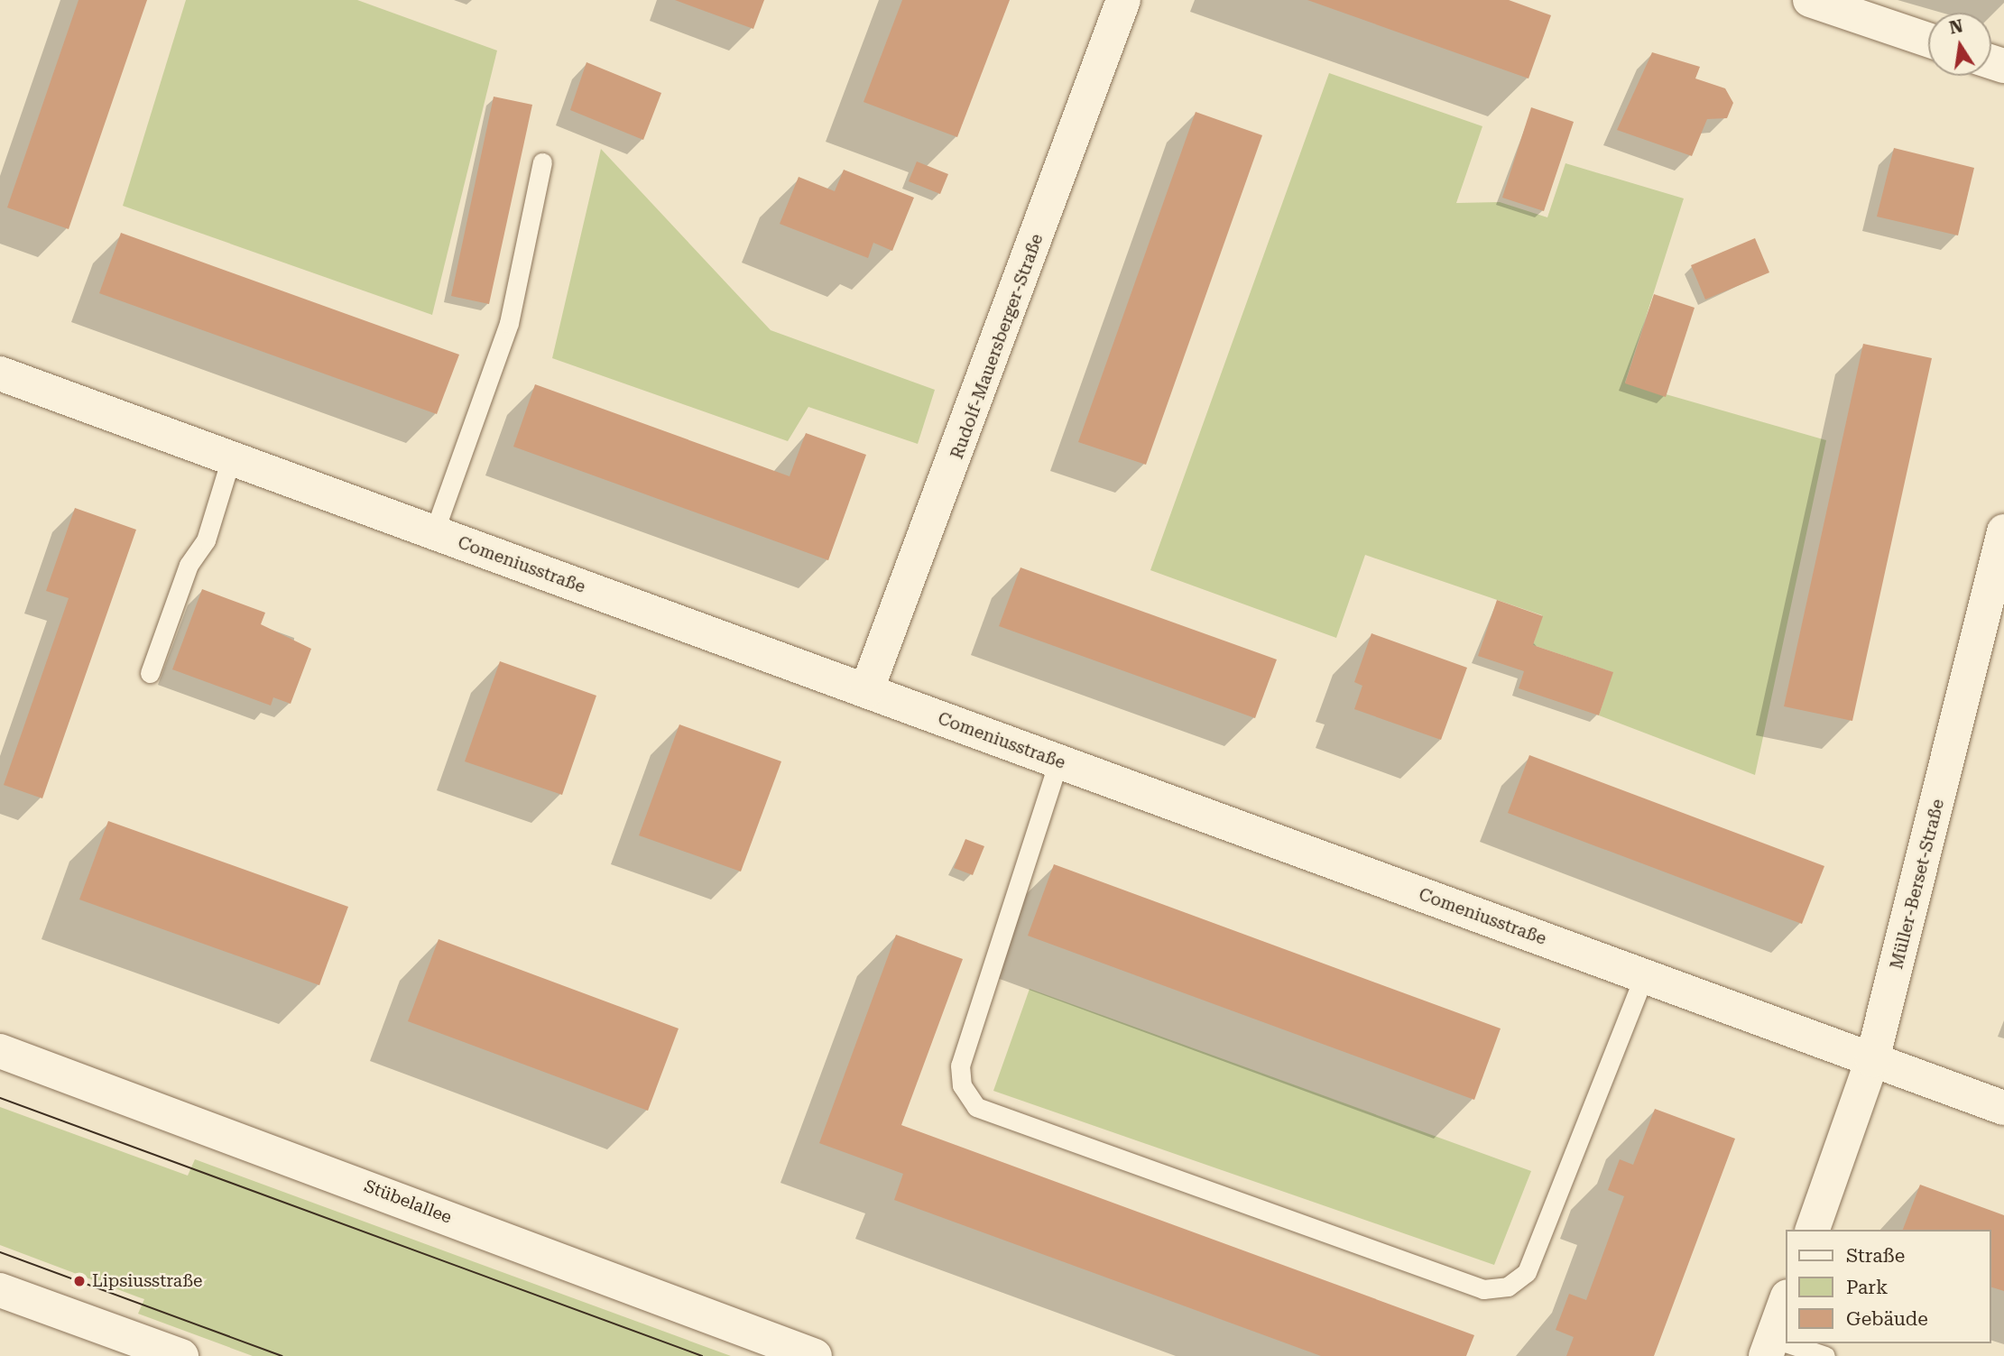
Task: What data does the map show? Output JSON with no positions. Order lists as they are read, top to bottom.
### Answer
{
  "streets": {
    "street": [
      "Rudolf-Mauersberger-Straße",
      "Comeniusstraße",
      "Müller-Berset-Straße",
      "Stübelallee"
    ]
  },
  "crossings": [
    ["Rudolf-Mauersberger-Straße", "Comeniusstraße"],
    ["Comeniusstraße", "Müller-Berset-Straße"]
  ],
  "places": ["Lipsiusstraße"],
  "legend": ["Straße", "Park", "Gebäude"],
  "north": "top"
}
